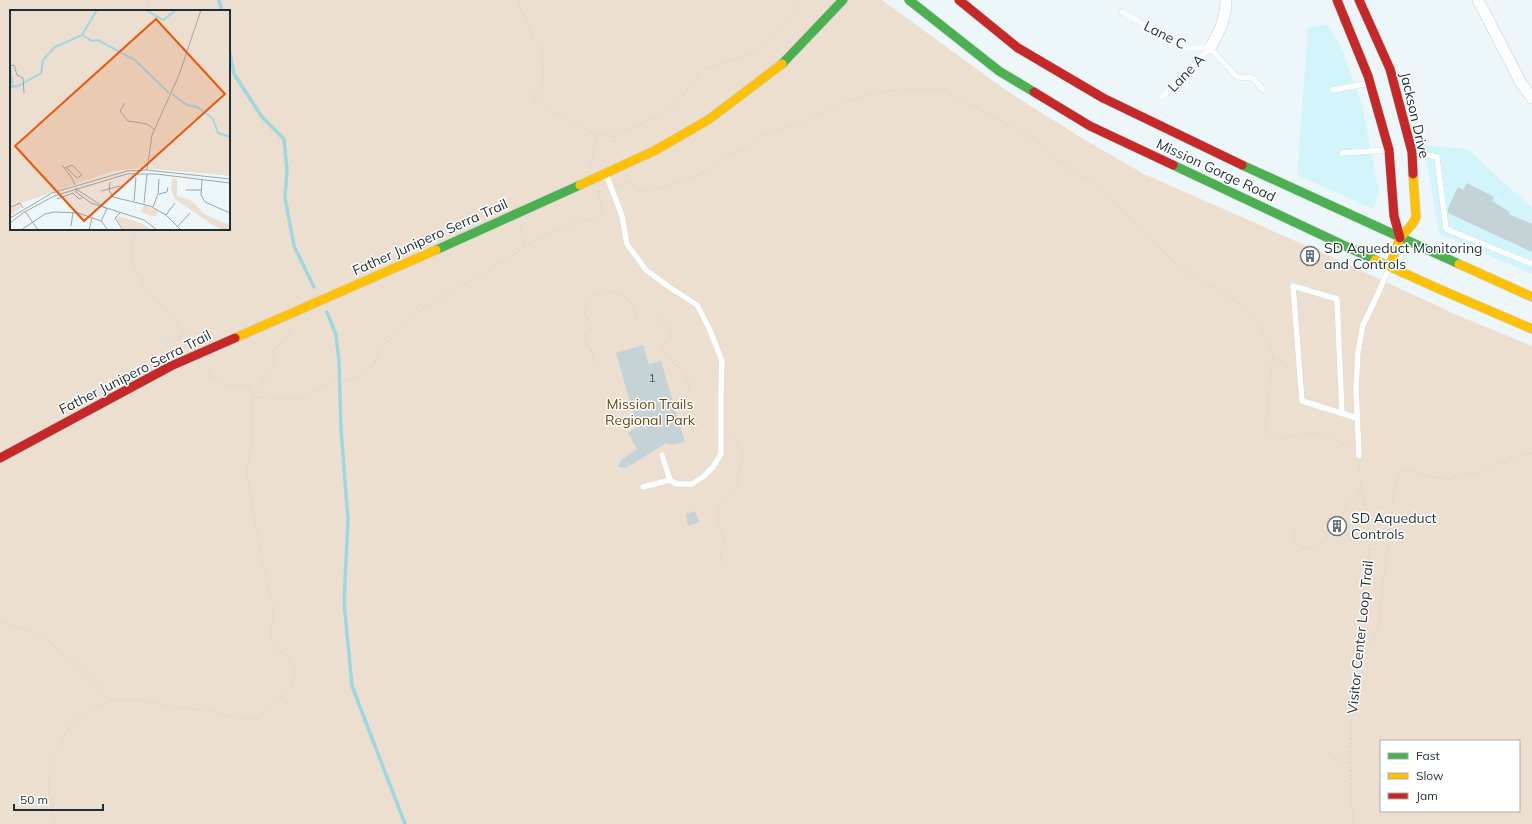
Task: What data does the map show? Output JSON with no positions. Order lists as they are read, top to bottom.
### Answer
{
  "streets": {
    "main road": ["Jackson Drive", "Mission Gorge Road", "Father Junipero Serra Trail"],
    "lane": ["Lane C", "Lane A"],
    "path": ["Visitor Center Loop Trail"]
  },
  "crossings": [
    ["Lane C", "Lane A"],
    ["Jackson Drive", "Mission Gorge Road"]
  ],
  "parks": ["Mission Trails Regional Park"],
  "places": {
    "building": ["SD Aqueduct Monitoring and Controls", "SD Aqueduct Controls"]
  },
  "house_numbers": ["1"],
  "legend": ["Fast", "Slow", "Jam"],
  "scale_bar": "50 m"
}
